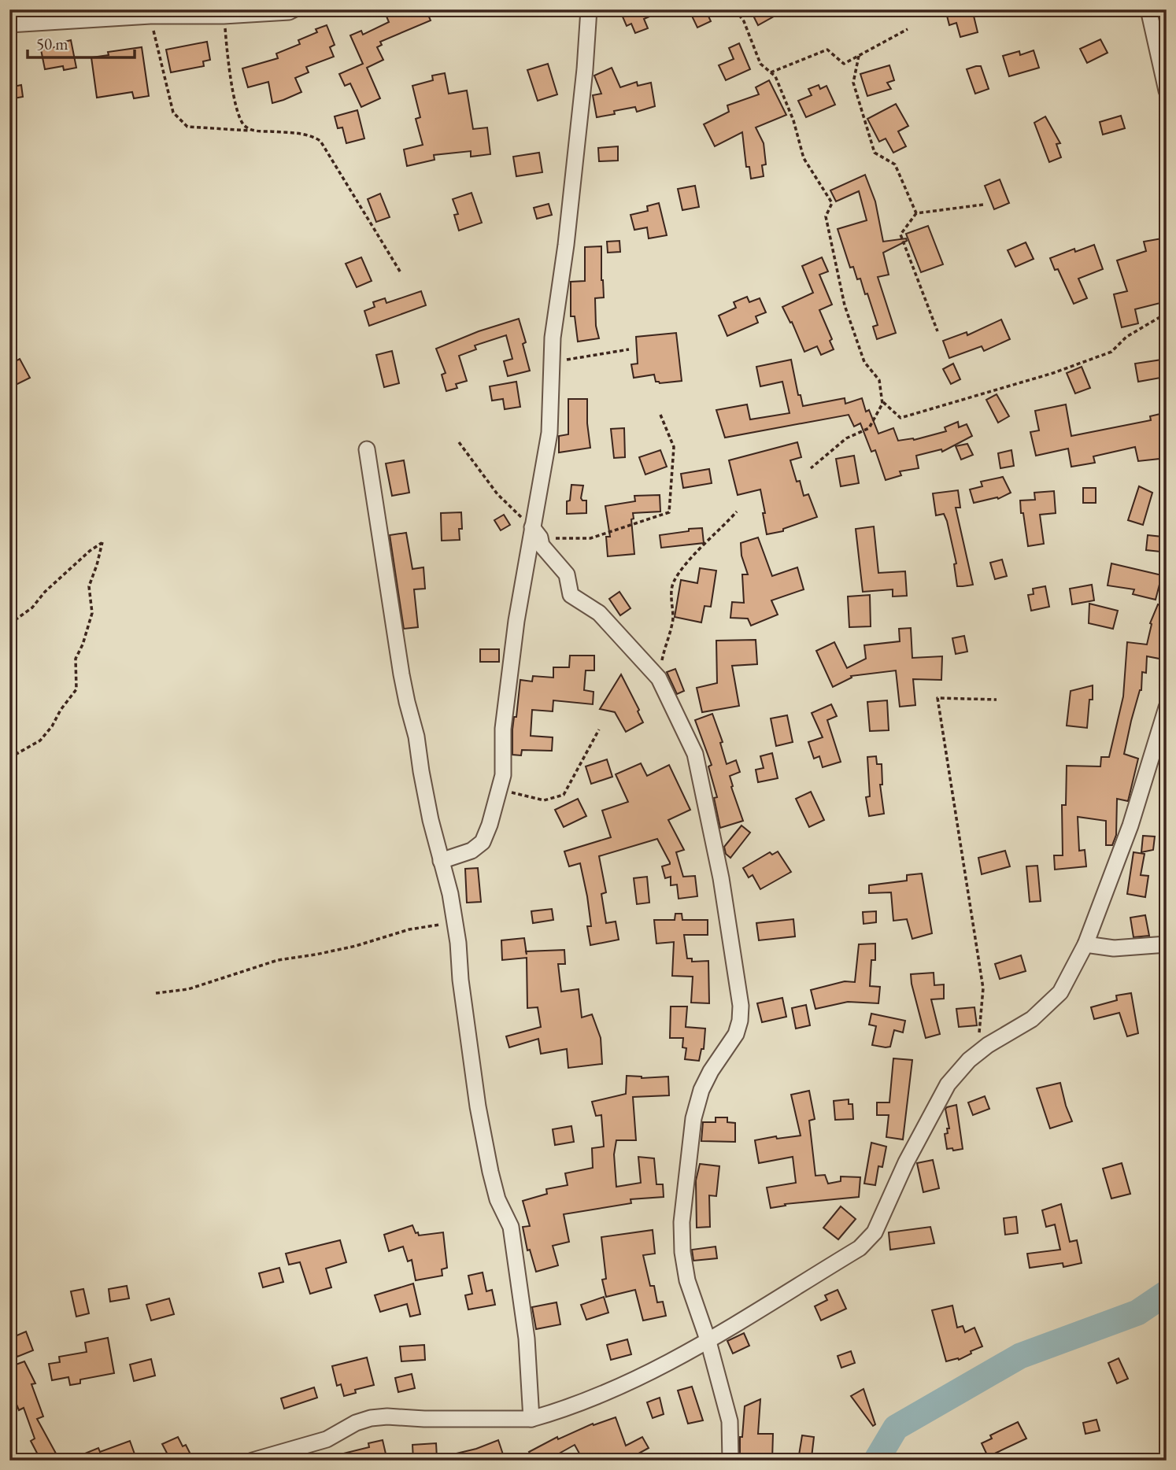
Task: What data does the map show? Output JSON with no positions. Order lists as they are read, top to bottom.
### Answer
{
  "scale_bar": "50 m"
}
